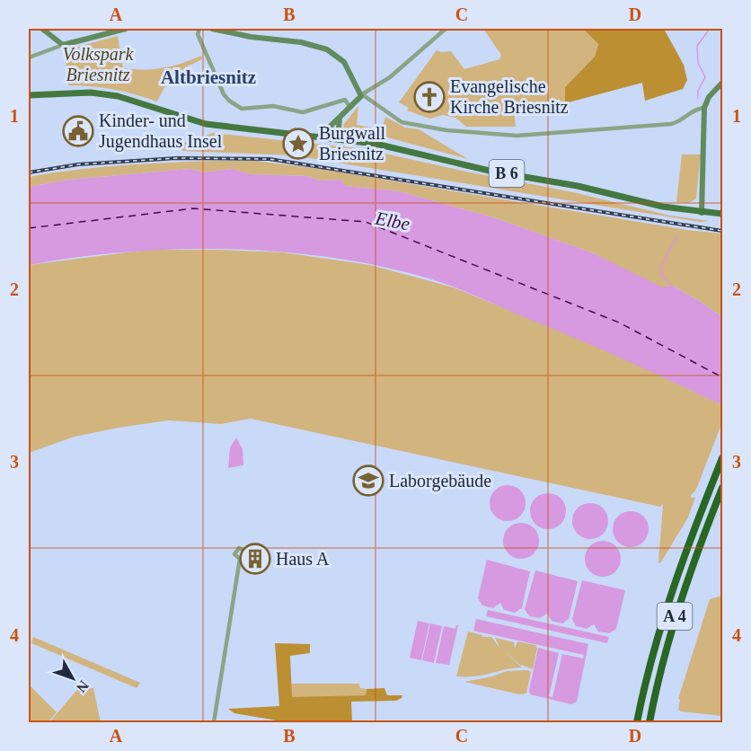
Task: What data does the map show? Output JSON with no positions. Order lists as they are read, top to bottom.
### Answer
{
  "streets": {
    "highway": ["A 4"],
    "main road": ["B 6"]
  },
  "districts": ["Altbriesnitz"],
  "water": ["Elbe"],
  "parks": ["Volkspark Briesnitz"],
  "places": {
    "church": ["Evangelische Kirche Briesnitz"],
    "public building": ["Kinder- und Jugendhaus Insel"],
    "place": ["Burgwall Briesnitz"],
    "school or university": ["Laborgebäude"],
    "building": ["Haus A"]
  },
  "north": "bottom right",
  "grid": {
    "columns": [
      "A",
      "B",
      "C",
      "D"
    ],
    "rows": [
      "1",
      "2",
      "3",
      "4"
    ]
  }
}
